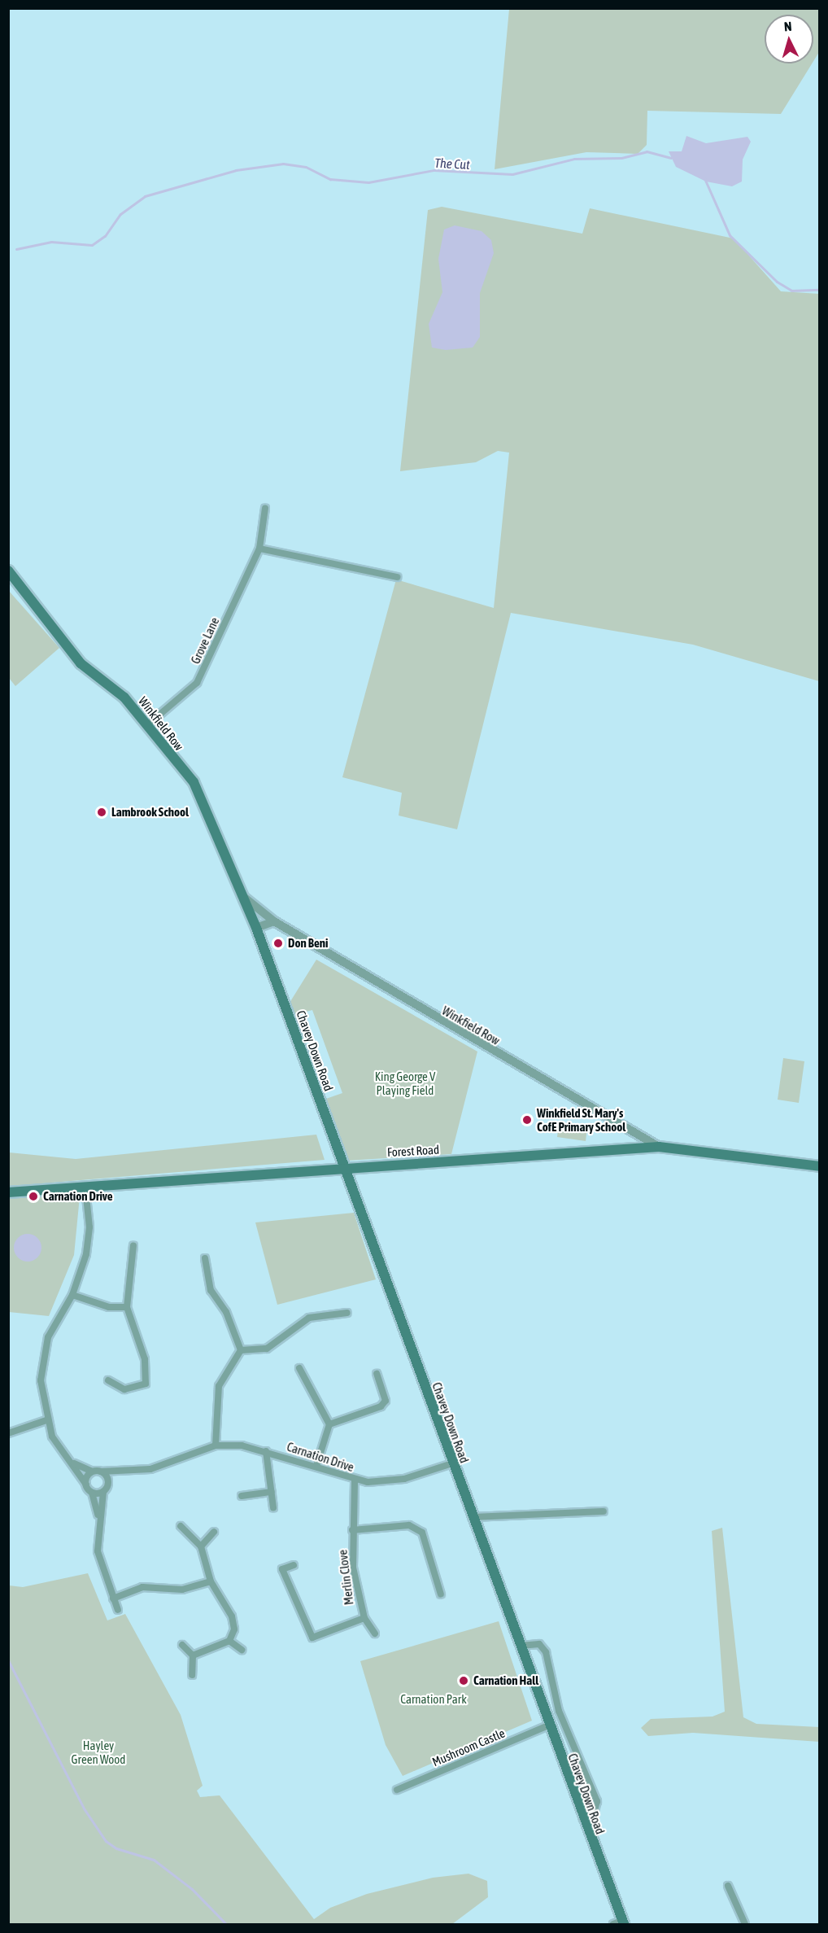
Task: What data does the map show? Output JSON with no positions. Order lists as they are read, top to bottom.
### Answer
{
  "streets": {
    "main road": ["Winkfield Row", "Chavey Down Road", "Forest Road"],
    "street": [
      "Grove Lane",
      "Carnation Drive",
      "Merlin Clove",
      "Mushroom Castle"
    ]
  },
  "crossings": [
    ["Grove Lane", "Winkfield Row"],
    ["Winkfield Row", "Chavey Down Road"],
    ["Winkfield Row", "Forest Road"],
    ["Chavey Down Road", "Forest Road"],
    ["Chavey Down Road", "Carnation Drive"],
    ["Chavey Down Road", "Mushroom Castle"],
    ["Carnation Drive", "Merlin Clove"]
  ],
  "water": ["The Cut"],
  "parks": ["King George V Playing Field", "Carnation Park", "Hayley Green Wood"],
  "places": [
    "Lambrook School",
    "Don Beni",
    "Winkfield St. Mary's CofE Primary School",
    "Carnation Drive",
    "Carnation Hall"
  ],
  "north": "top"
}
